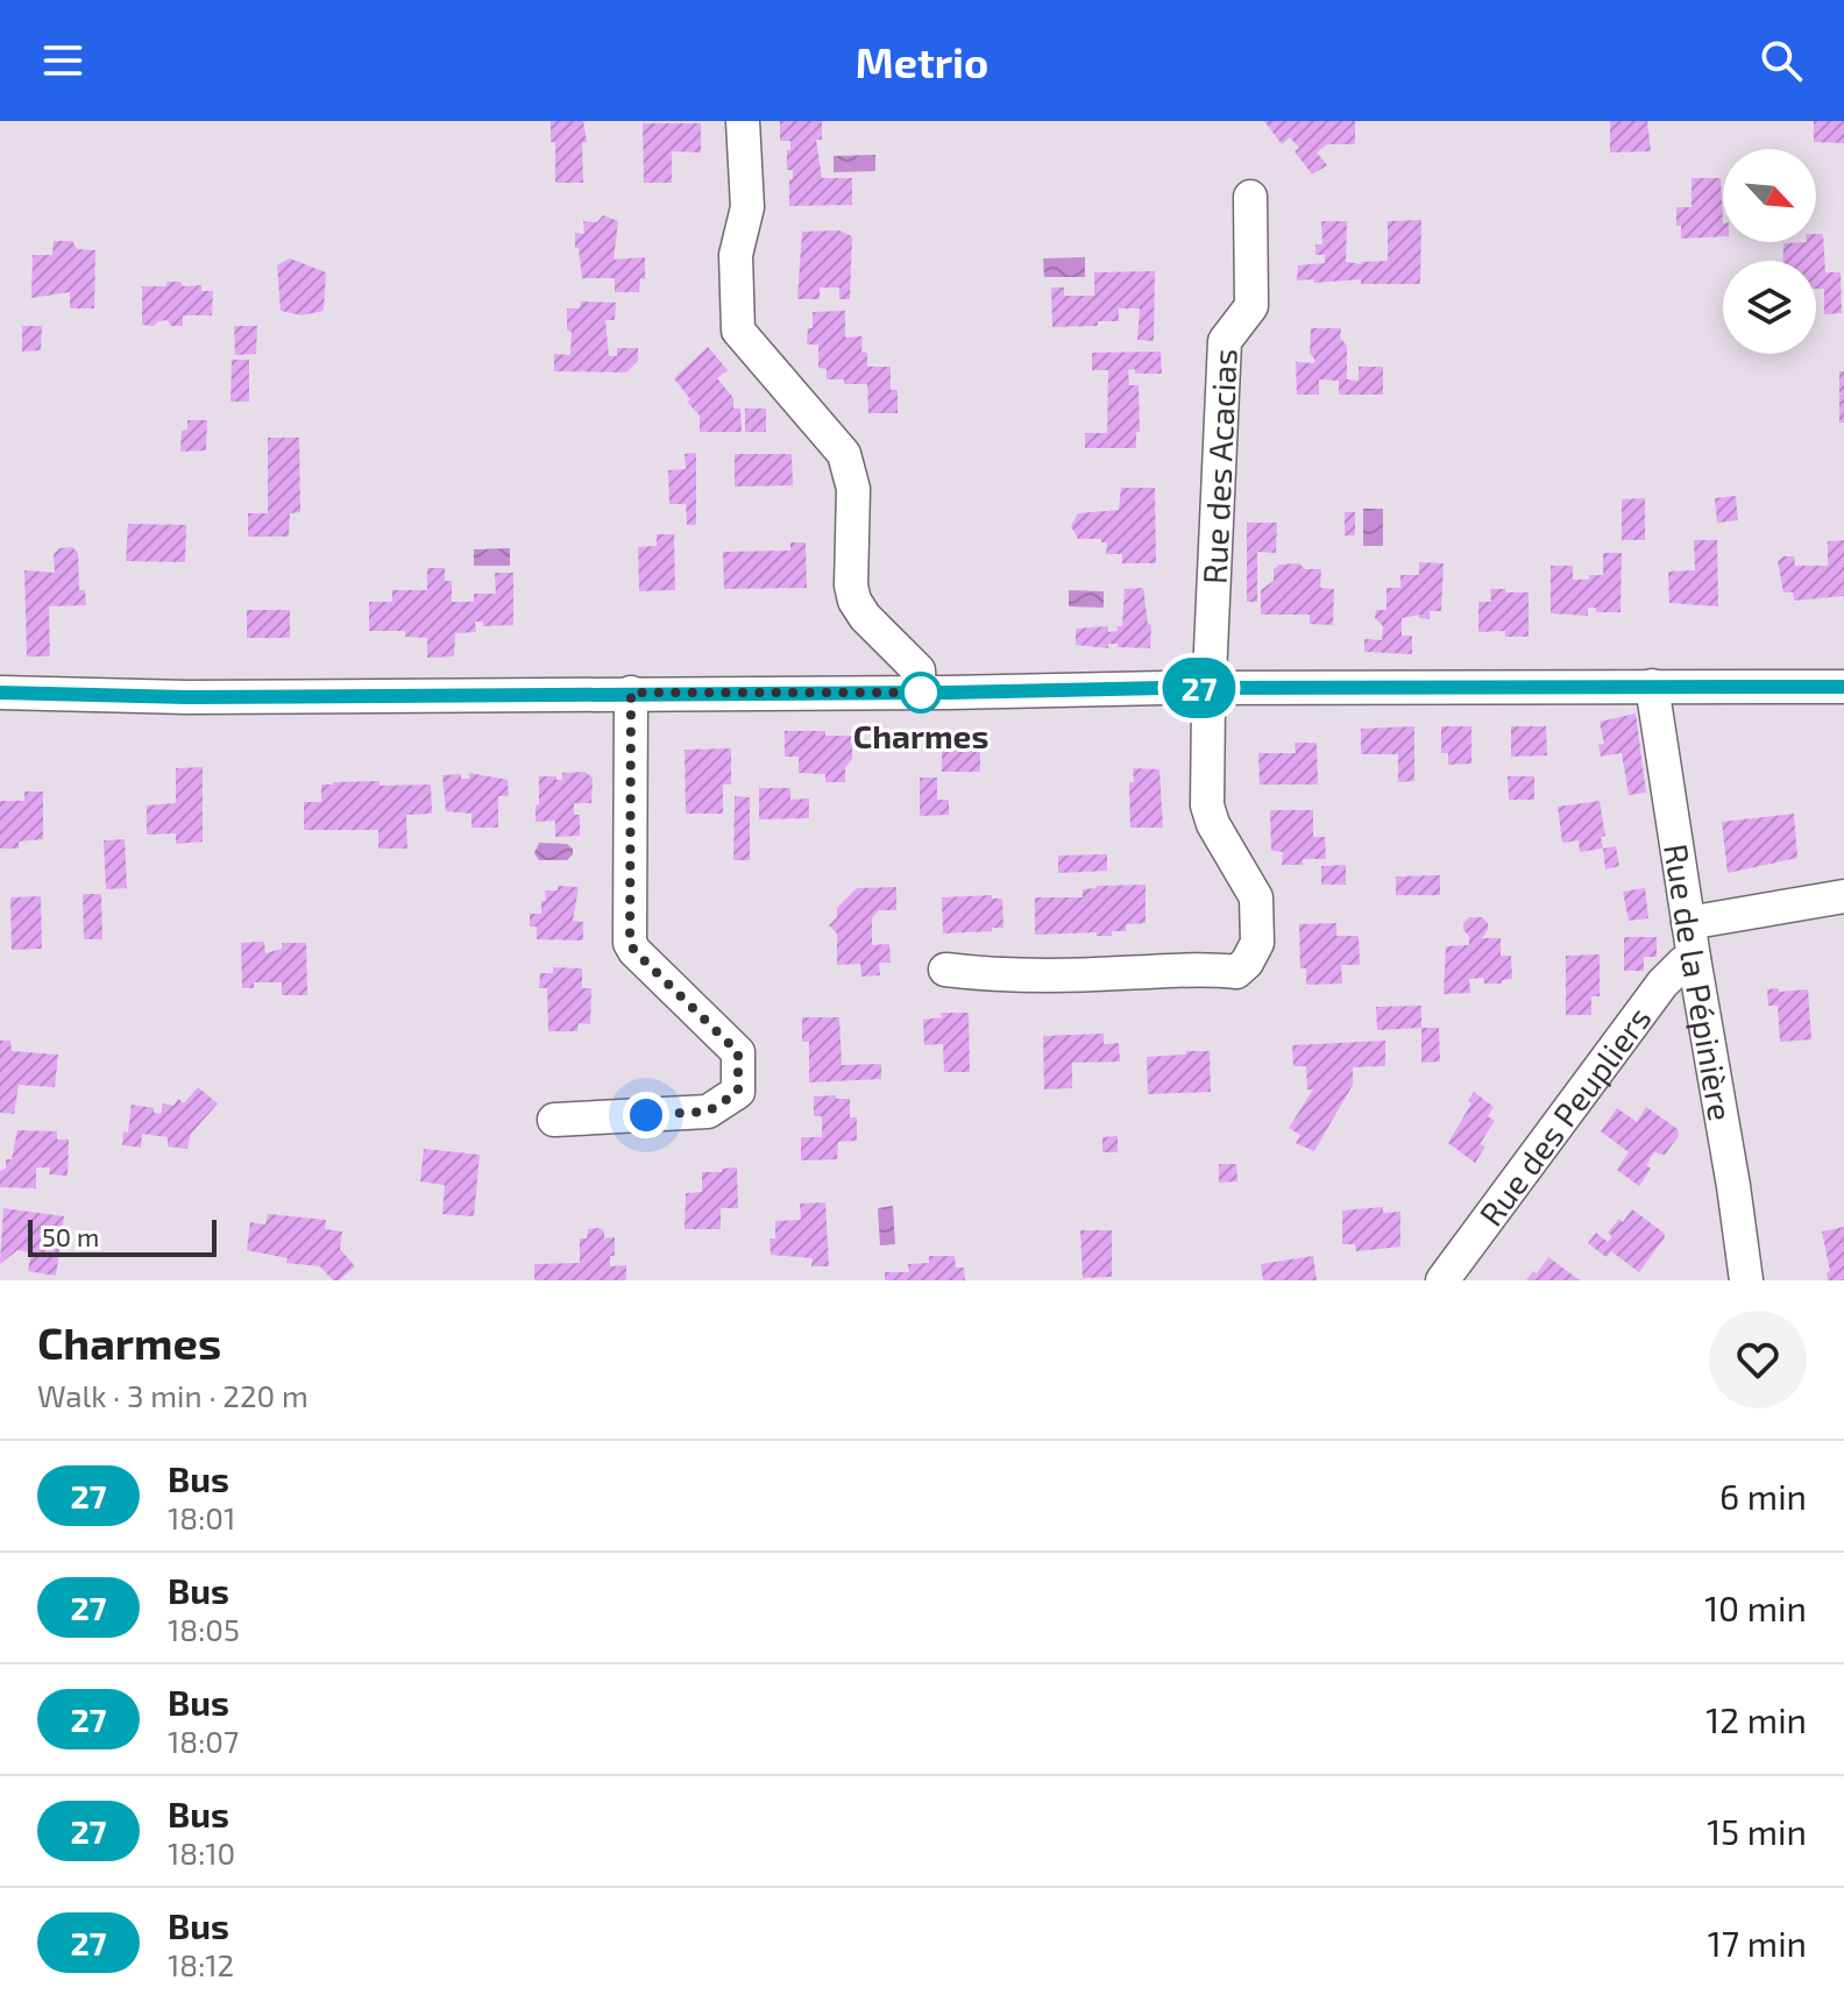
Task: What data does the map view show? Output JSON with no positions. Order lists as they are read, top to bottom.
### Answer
{
  "streets": {
    "street": ["Rue des Acacias", "Rue de la Pépinière", "Rue des Peupliers"]
  },
  "crossings": [
    ["Rue de la Pépinière", "Rue des Peupliers"]
  ],
  "places": ["Charmes"],
  "lines": ["bus line 27"],
  "scale_bar": "50 m",
  "north": "bottom right",
  "page": {
    "header": "Metrio",
    "on_map": "27",
    "scale": "50 m",
    "heading": ["Charmes", "Walk · 3 min · 220 m"],
    "list": [
      {
        "mark": "27",
        "name": "Bus",
        "note": "18:01",
        "value": "6 min"
      },
      {
        "mark": "27",
        "name": "Bus",
        "note": "18:05",
        "value": "10 min"
      },
      {
        "mark": "27",
        "name": "Bus",
        "note": "18:07",
        "value": "12 min"
      },
      {
        "mark": "27",
        "name": "Bus",
        "note": "18:10",
        "value": "15 min"
      },
      {
        "mark": "27",
        "name": "Bus",
        "note": "18:12",
        "value": "17 min"
      }
    ]
  }
}
